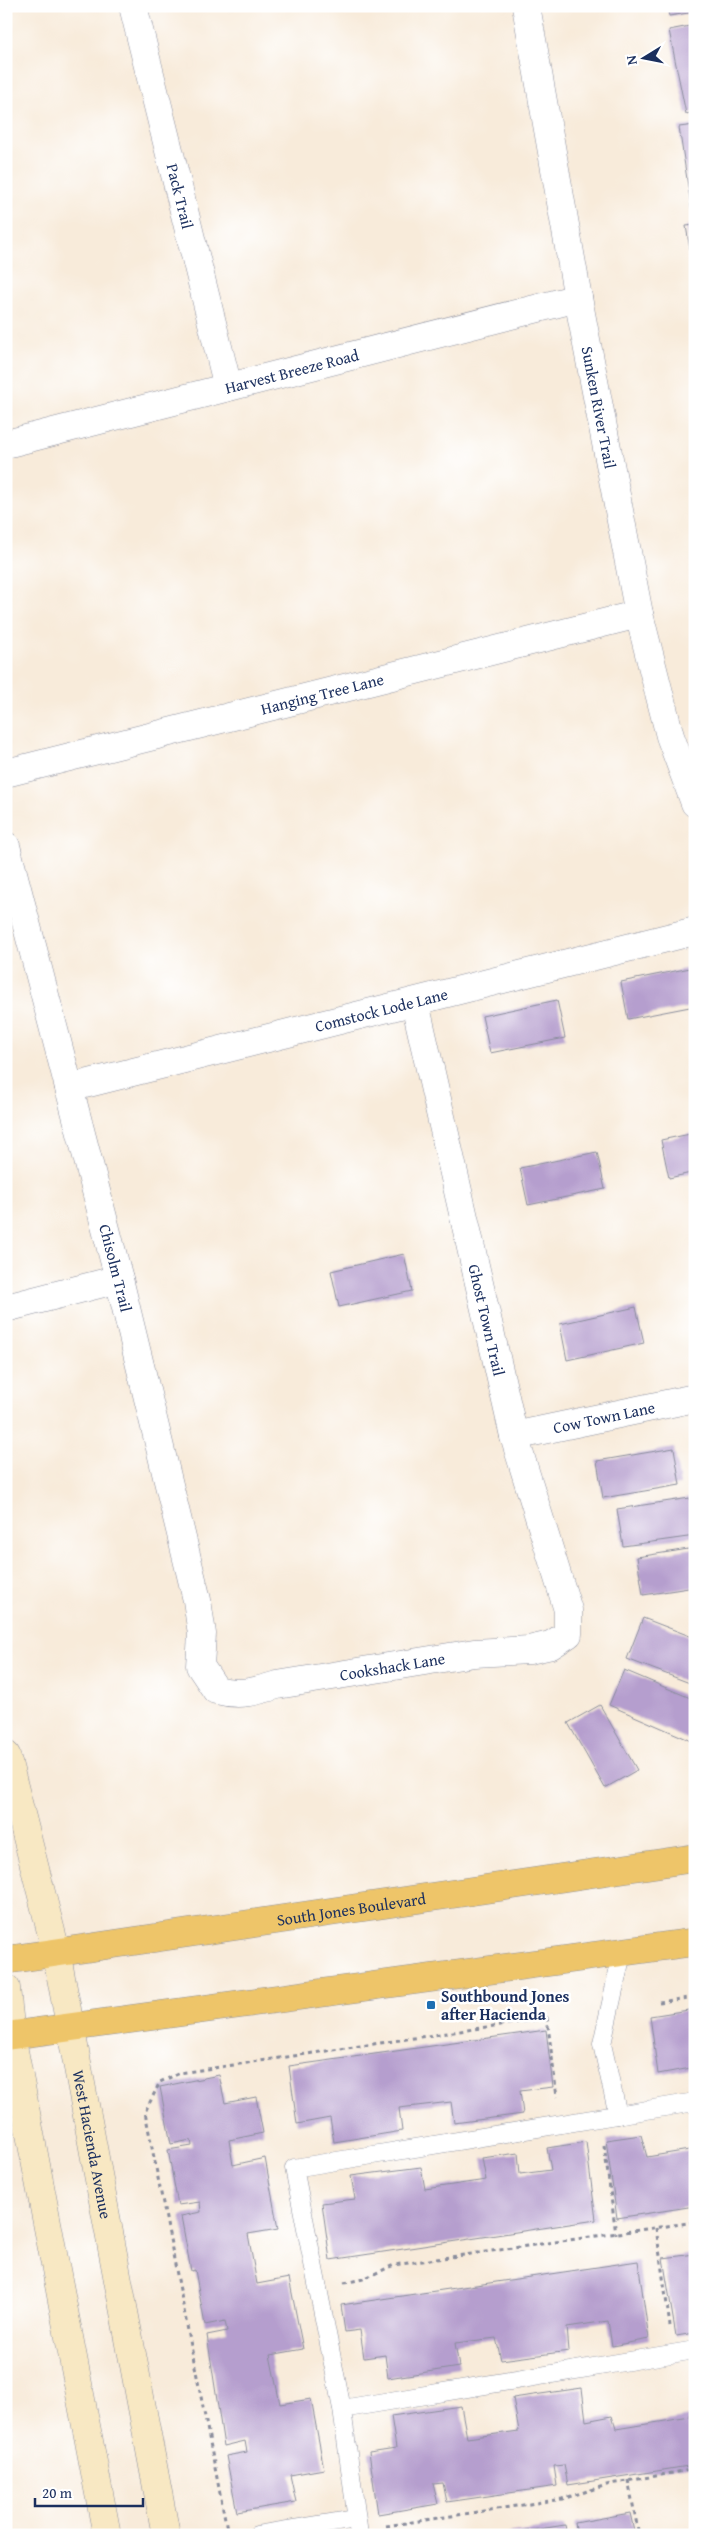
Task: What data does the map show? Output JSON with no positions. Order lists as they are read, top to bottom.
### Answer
{
  "streets": {
    "main road": ["South Jones Boulevard", "West Hacienda Avenue"],
    "street": [
      "Pack Trail",
      "Harvest Breeze Road",
      "Sunken River Trail",
      "Hanging Tree Lane",
      "Comstock Lode Lane",
      "Chisolm Trail",
      "Ghost Town Trail",
      "Cow Town Lane",
      "Cookshack Lane"
    ]
  },
  "crossings": [
    ["Pack Trail", "Harvest Breeze Road"],
    ["Harvest Breeze Road", "Sunken River Trail"],
    ["Sunken River Trail", "Hanging Tree Lane"],
    ["Comstock Lode Lane", "Chisolm Trail"],
    ["Comstock Lode Lane", "Ghost Town Trail"],
    ["Chisolm Trail", "Cookshack Lane"],
    ["Ghost Town Trail", "Cow Town Lane"],
    ["Ghost Town Trail", "Cookshack Lane"],
    ["South Jones Boulevard", "West Hacienda Avenue"]
  ],
  "places": {
    "transit": ["Southbound Jones after Hacienda"]
  },
  "scale_bar": "20 m",
  "north": "left"
}
